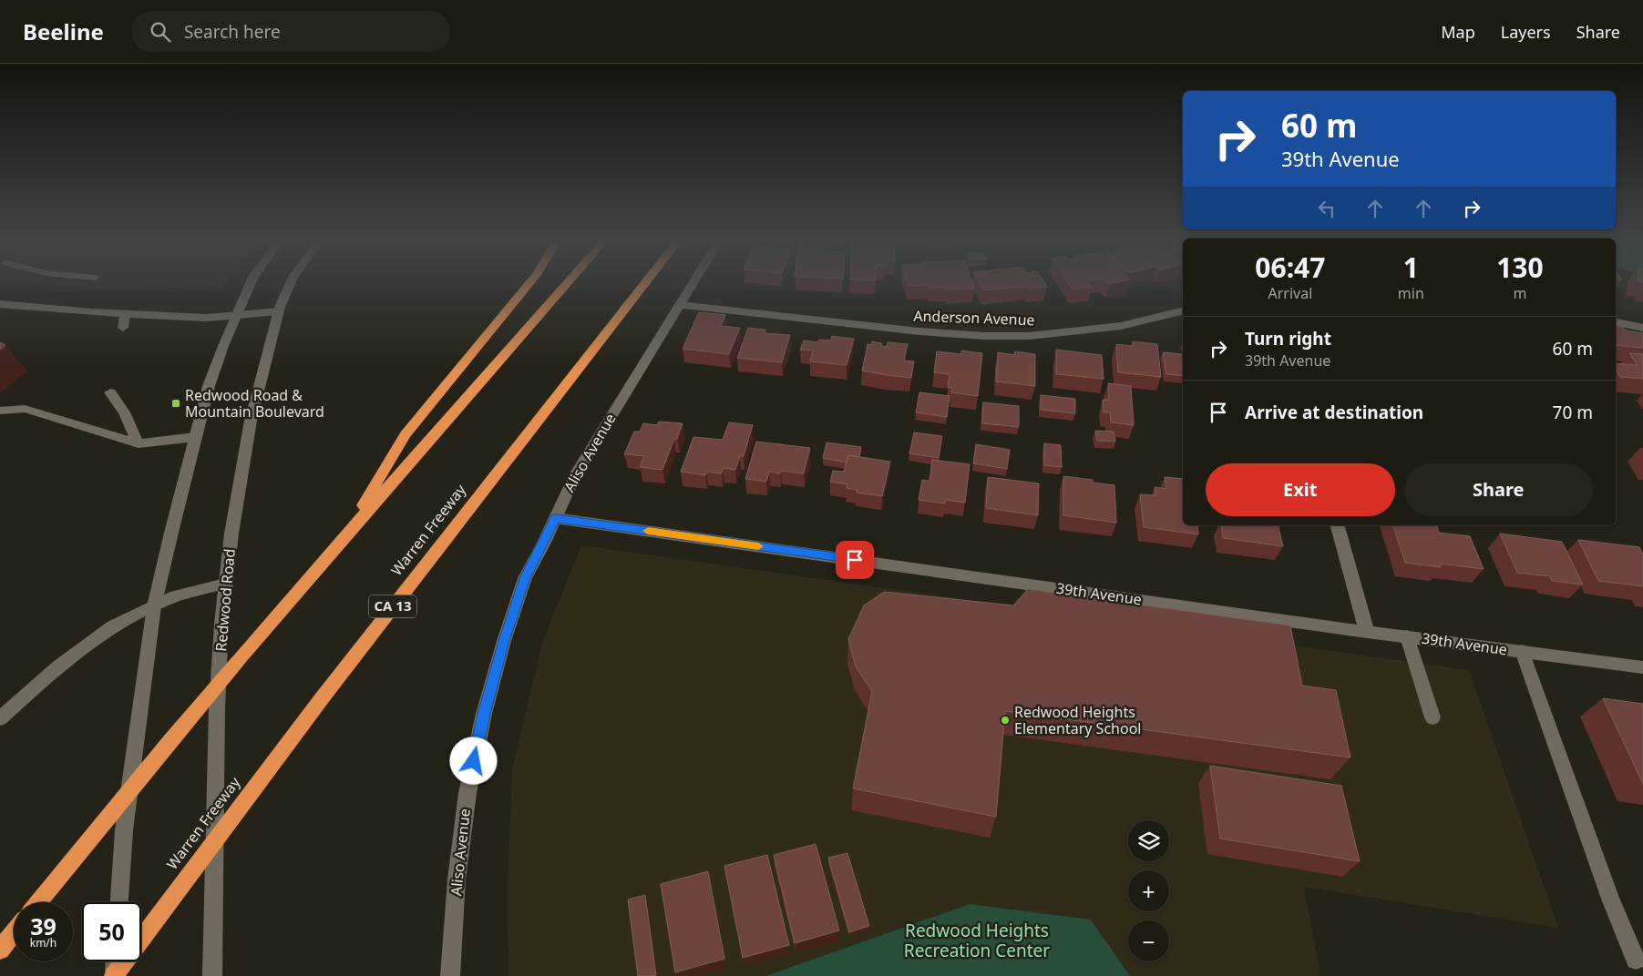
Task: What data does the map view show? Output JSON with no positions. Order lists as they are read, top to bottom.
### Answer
{
  "streets": {
    "highway": ["Warren Freeway", "CA 13"],
    "main road": [
      "Anderson Avenue",
      "Aliso Avenue",
      "39th Avenue",
      "Redwood Road"
    ]
  },
  "crossings": [
    ["Anderson Avenue", "Aliso Avenue"],
    ["Aliso Avenue", "39th Avenue"]
  ],
  "parks": ["Redwood Heights Recreation Center"],
  "places": {
    "transit": ["Redwood Road & Mountain Boulevard"],
    "other": ["Redwood Heights Elementary School"]
  },
  "page": {
    "header": "Beeline",
    "search": "Search here",
    "nav": ["Map", "Layers", "Share"],
    "turn": ["60 m", "39th Avenue"],
    "eta": [
      "06:47",
      "Arrival",
      "1",
      "min",
      "130",
      "m"
    ],
    "list": [
      {
        "name": "Turn right",
        "note": "39th Avenue",
        "value": "60 m"
      },
      {
        "name": "Arrive at destination",
        "value": "70 m"
      }
    ],
    "buttons": ["Exit", "Share"],
    "map_buttons": ["+", "−"],
    "speed": "39 km/h",
    "limit": "50"
  }
}
